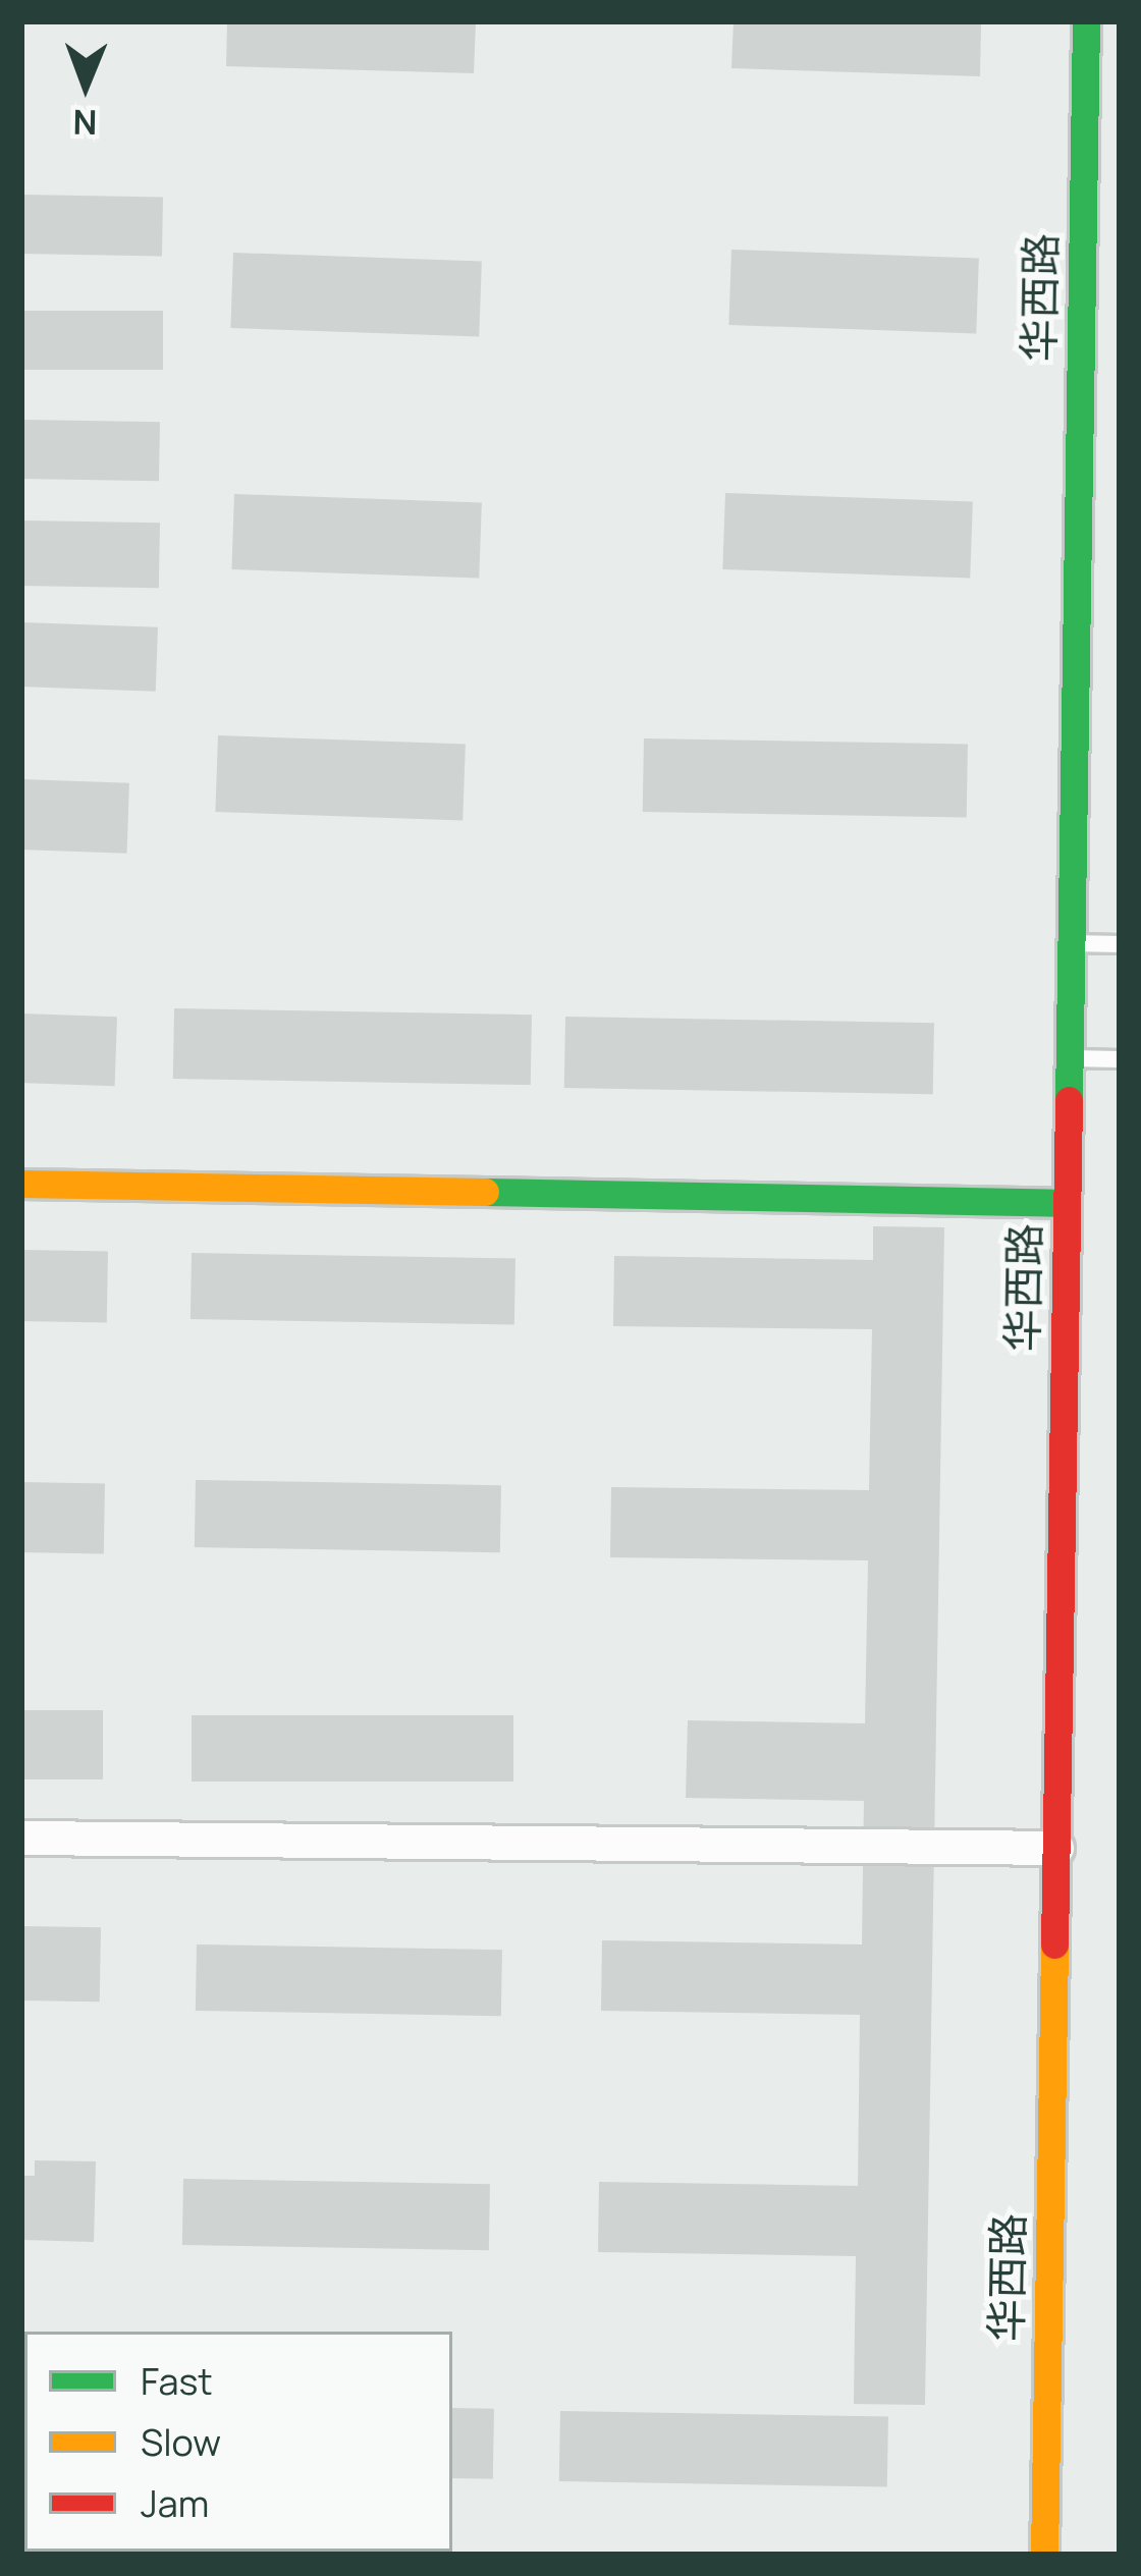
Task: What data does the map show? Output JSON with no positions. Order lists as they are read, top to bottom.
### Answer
{
  "streets": {
    "street": ["华西路"]
  },
  "legend": ["Fast", "Slow", "Jam"],
  "north": "bottom"
}
